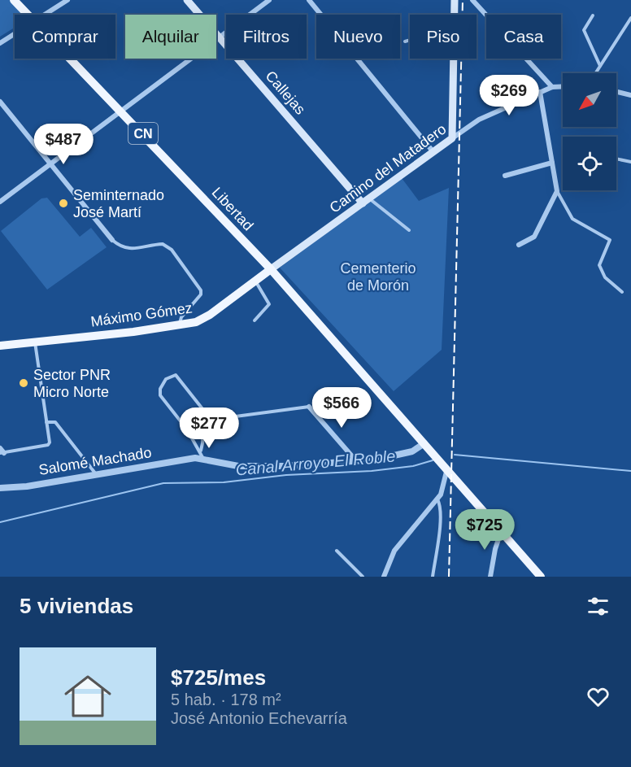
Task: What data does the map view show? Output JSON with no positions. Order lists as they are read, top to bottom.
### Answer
{
  "streets": {
    "main road": [
      "Callejas",
      "CN",
      "Camino del Matadero",
      "Libertad",
      "Máximo Gómez"
    ],
    "street": ["Salomé Machado"]
  },
  "crossings": [
    ["Callejas", "Camino del Matadero"],
    ["CN", "Libertad"],
    ["CN", "Salomé Machado"],
    ["Camino del Matadero", "Libertad"],
    ["Camino del Matadero", "Máximo Gómez"],
    ["Libertad", "Máximo Gómez"],
    ["Libertad", "Salomé Machado"]
  ],
  "water": ["Canal Arroyo El Roble"],
  "parks": ["Cementerio de Morón"],
  "places": ["Seminternado José Martí", "Sector PNR Micro Norte"],
  "north": "bottom left",
  "page": {
    "chip": [
      "Comprar",
      "Alquilar",
      "Filtros",
      "Nuevo",
      "Piso",
      "Casa"
    ],
    "price": [
      "$269",
      "$487",
      "$566",
      "$277",
      "$725"
    ],
    "heading": "5 viviendas",
    "list": [
      {
        "name": "$725/mes",
        "note": "5 hab. · 178 m² · José Antonio Echevarría"
      }
    ]
  }
}
